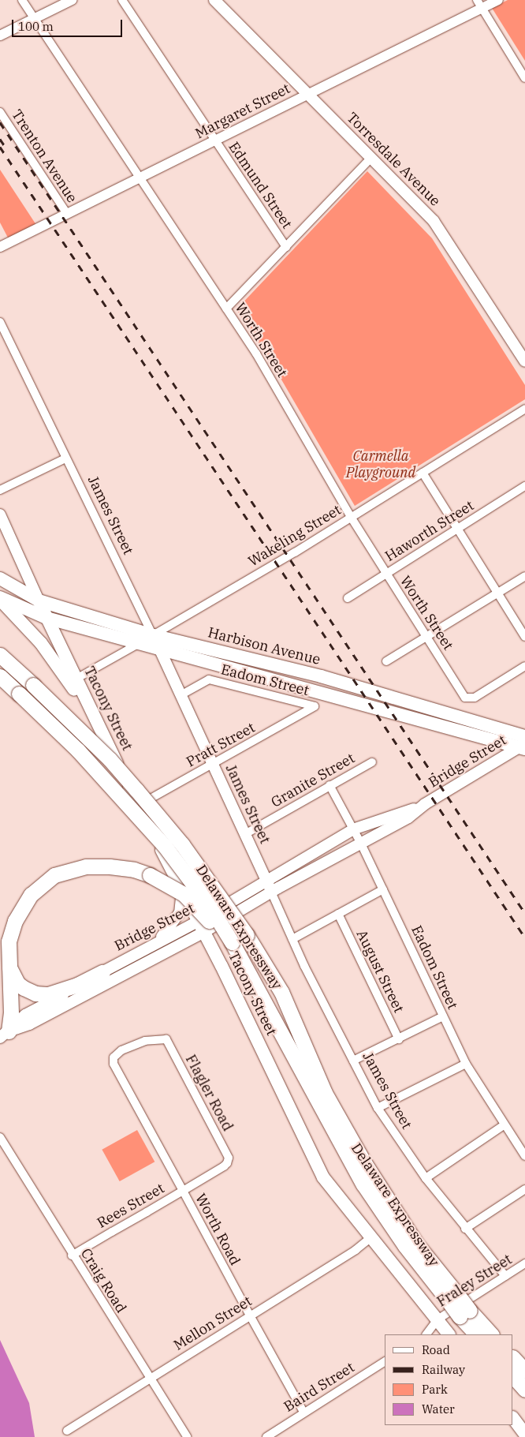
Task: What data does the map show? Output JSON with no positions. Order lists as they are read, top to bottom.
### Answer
{
  "streets": {
    "highway": ["Delaware Expressway"],
    "main road": [
      "Torresdale Avenue",
      "James Street",
      "Harbison Avenue",
      "Tacony Street",
      "Bridge Street"
    ],
    "street": [
      "Margaret Street",
      "Trenton Avenue",
      "Edmund Street",
      "Worth Street",
      "Haworth Street",
      "Wakeling Street",
      "Eadom Street",
      "Pratt Street",
      "Granite Street",
      "August Street",
      "Flagler Road",
      "Rees Street",
      "Worth Road",
      "Craig Road",
      "Fraley Street",
      "Mellon Street",
      "Baird Street"
    ]
  },
  "crossings": [
    ["Margaret Street", "Trenton Avenue"],
    ["Margaret Street", "Torresdale Avenue"],
    ["Margaret Street", "Edmund Street"],
    ["Margaret Street", "Worth Street"],
    ["Worth Street", "Haworth Street"],
    ["Worth Street", "Wakeling Street"],
    ["James Street", "Wakeling Street"],
    ["James Street", "Harbison Avenue"],
    ["James Street", "Eadom Street"],
    ["James Street", "Pratt Street"],
    ["James Street", "Bridge Street"],
    ["James Street", "Granite Street"],
    ["James Street", "Fraley Street"],
    ["Wakeling Street", "Harbison Avenue"],
    ["Wakeling Street", "Tacony Street"],
    ["Harbison Avenue", "Tacony Street"],
    ["Harbison Avenue", "Bridge Street"],
    ["Eadom Street", "Pratt Street"],
    ["Eadom Street", "Bridge Street"],
    ["Eadom Street", "Granite Street"],
    ["Tacony Street", "Pratt Street"],
    ["Tacony Street", "Bridge Street"],
    ["Tacony Street", "Fraley Street"],
    ["Tacony Street", "Mellon Street"],
    ["Flagler Road", "Rees Street"],
    ["Flagler Road", "Worth Road"],
    ["Rees Street", "Worth Road"],
    ["Rees Street", "Craig Road"],
    ["Worth Road", "Mellon Street"],
    ["Worth Road", "Baird Street"],
    ["Craig Road", "Mellon Street"]
  ],
  "parks": ["Carmella Playground"],
  "legend": [
    "Road",
    "Railway",
    "Park",
    "Water"
  ],
  "scale_bar": "100 m"
}
